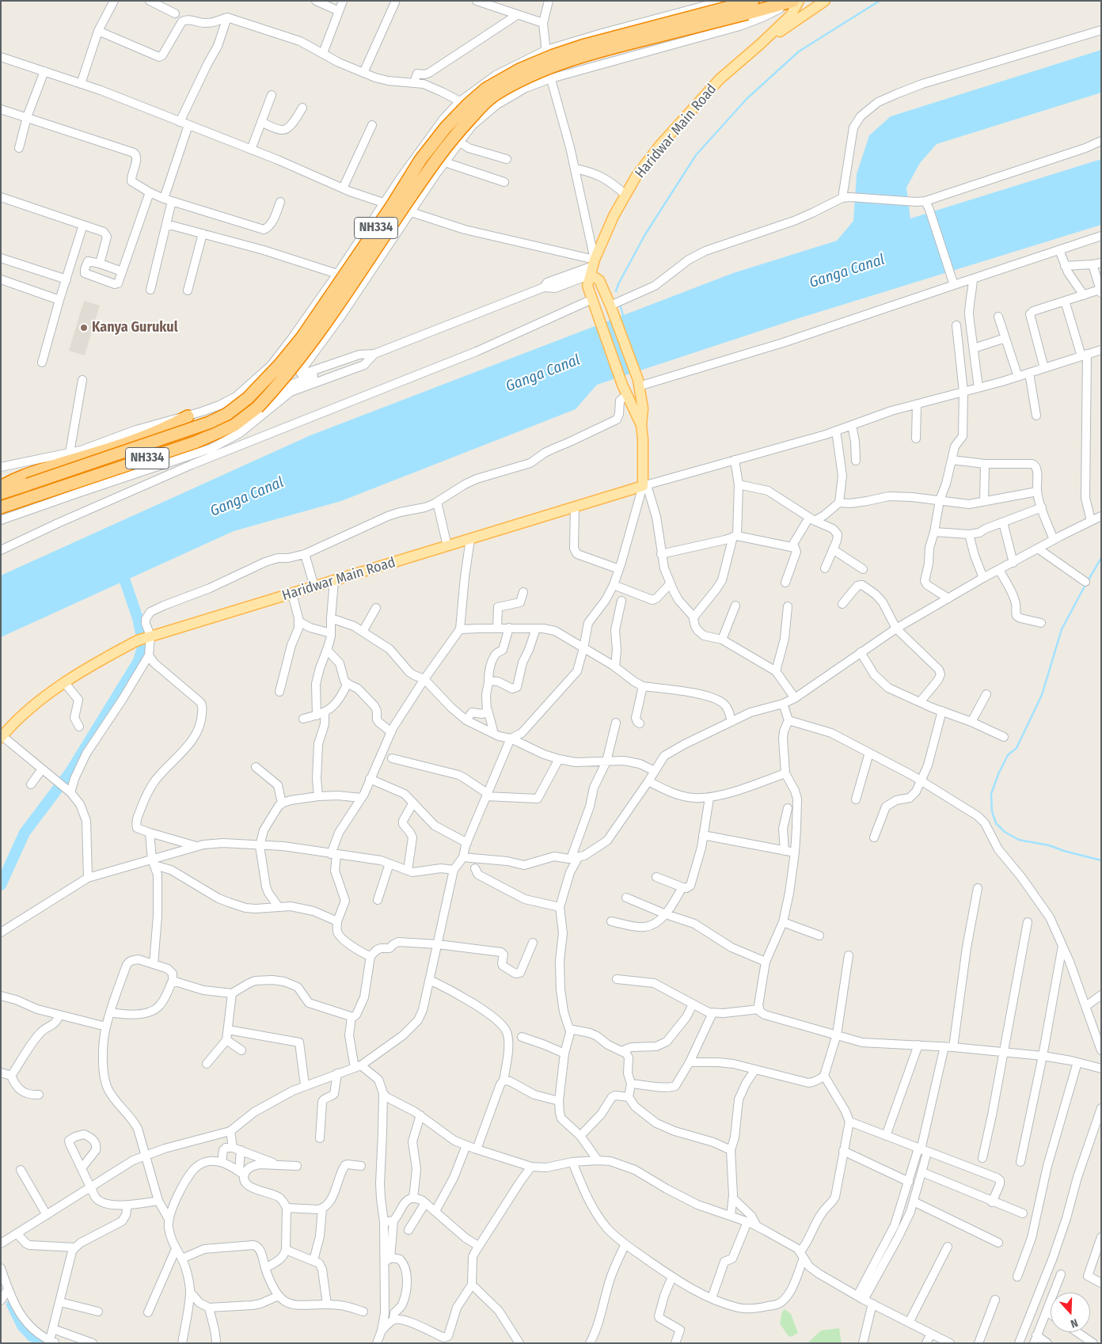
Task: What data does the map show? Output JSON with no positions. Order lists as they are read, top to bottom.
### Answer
{
  "streets": {
    "highway": ["NH334"],
    "main road": ["Haridwar Main Road"]
  },
  "crossings": [
    ["Haridwar Main Road", "NH334"]
  ],
  "water": ["Ganga Canal"],
  "places": ["Kanya Gurukul"],
  "north": "bottom"
}
